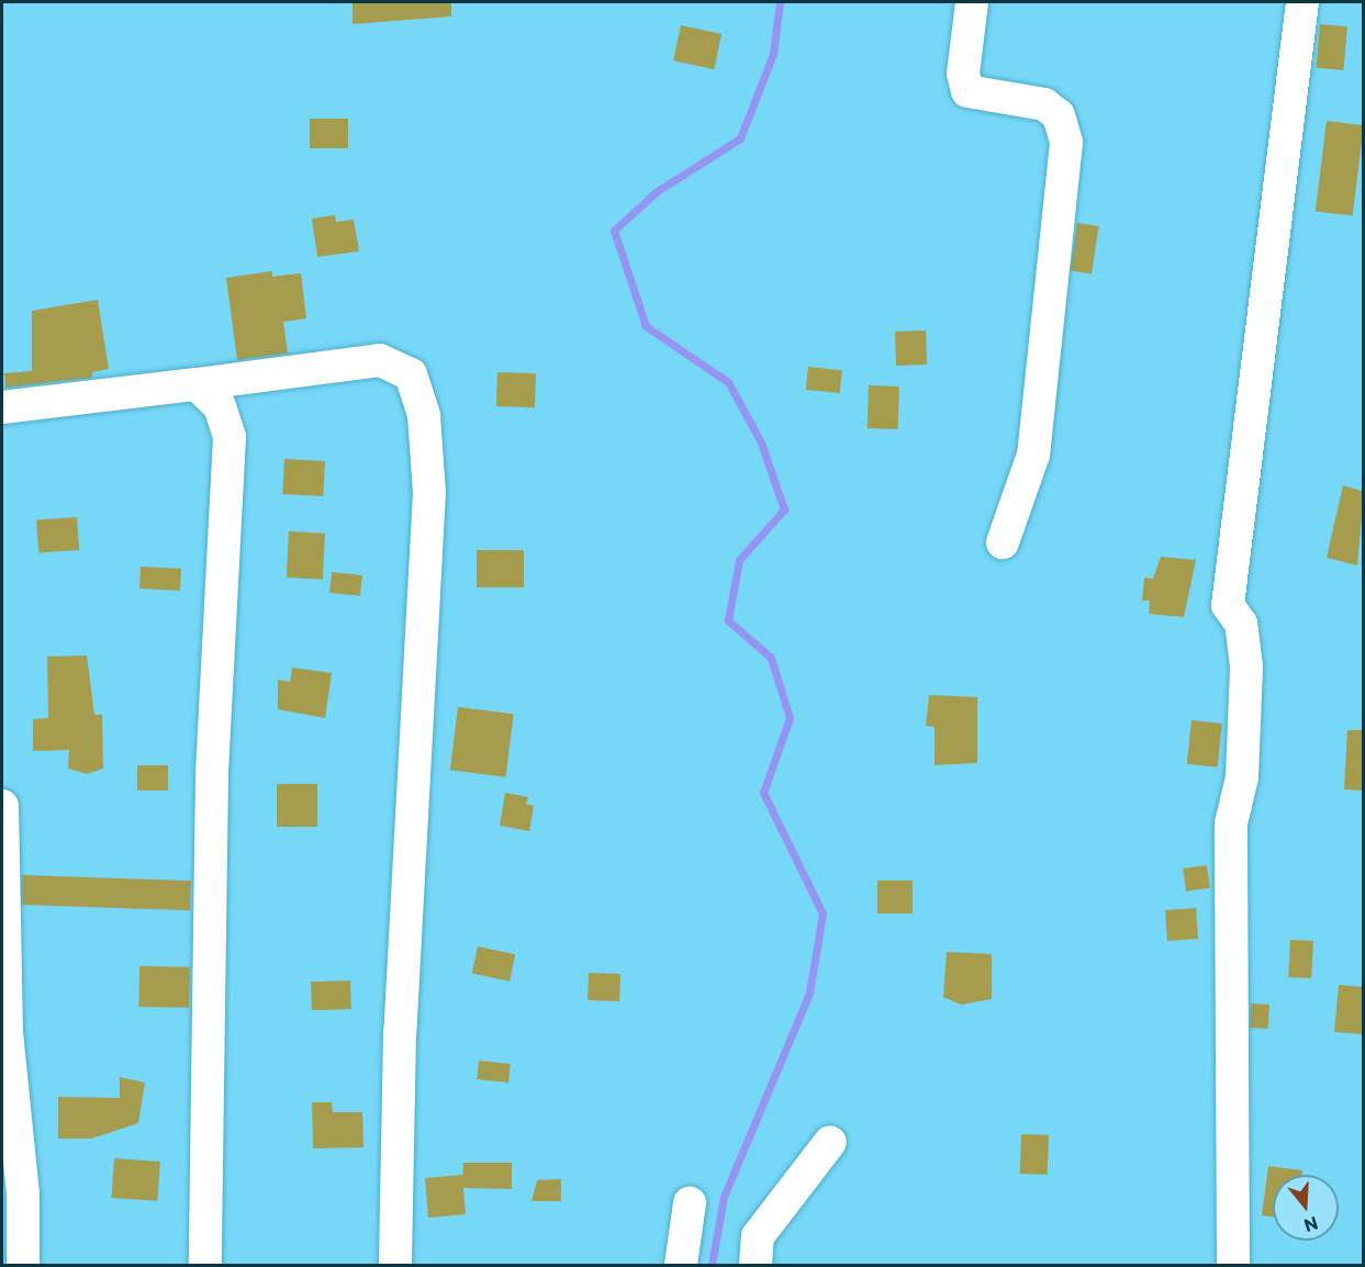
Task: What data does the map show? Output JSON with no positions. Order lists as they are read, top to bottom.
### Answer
{
  "north": "bottom"
}
